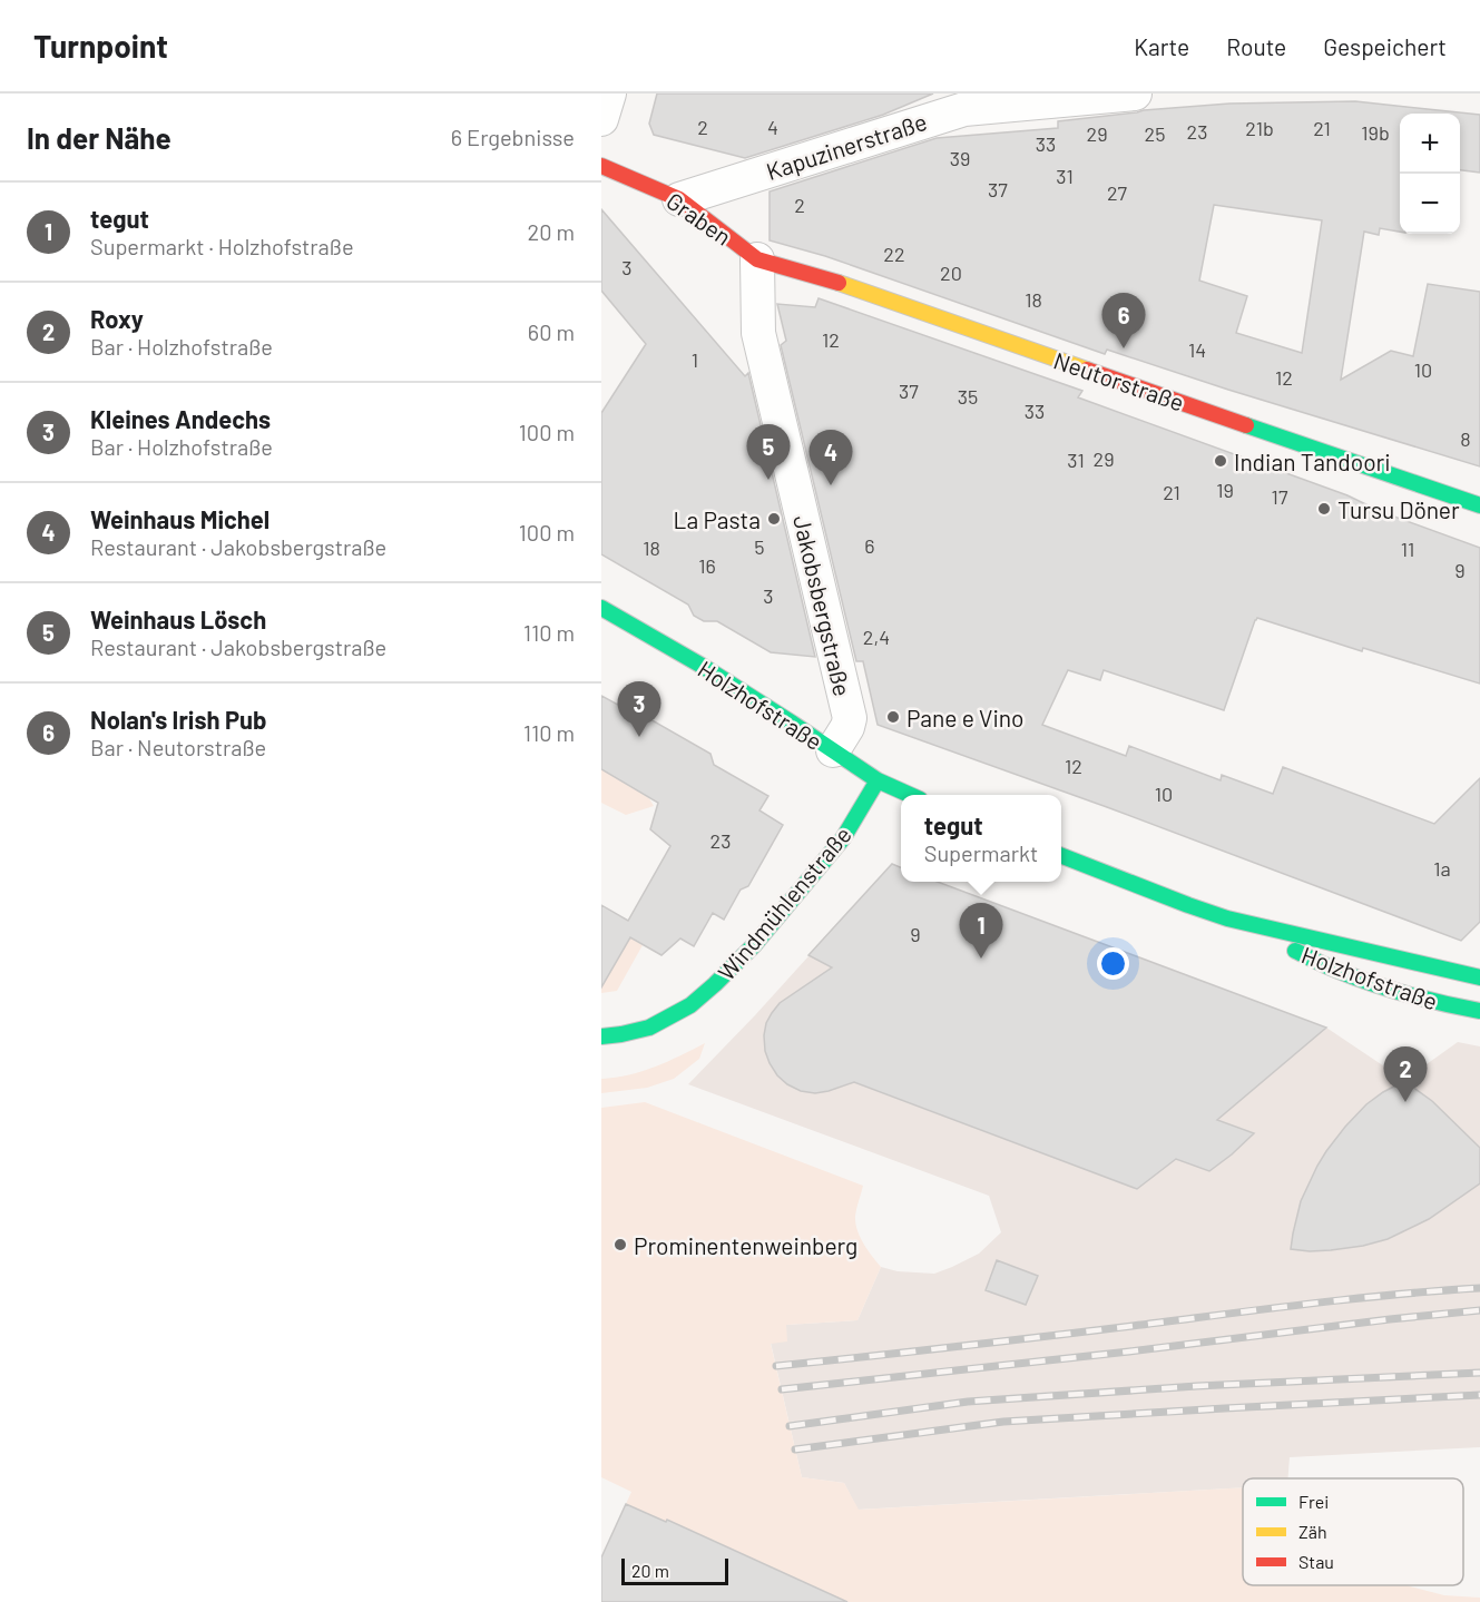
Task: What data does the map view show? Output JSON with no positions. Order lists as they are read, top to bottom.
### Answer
{
  "streets": {
    "street": [
      "Kapuzinerstraße",
      "Graben",
      "Neutorstraße",
      "Jakobsbergstraße",
      "Holzhofstraße",
      "Windmühlenstraße"
    ]
  },
  "crossings": [
    ["Kapuzinerstraße", "Graben"],
    ["Graben", "Neutorstraße"],
    ["Graben", "Jakobsbergstraße"],
    ["Neutorstraße", "Jakobsbergstraße"],
    ["Jakobsbergstraße", "Holzhofstraße"],
    ["Holzhofstraße", "Windmühlenstraße"]
  ],
  "places": [
    "Indian Tandoori",
    "Tursu Döner",
    "La Pasta",
    "Pane e Vino",
    "Prominentenweinberg"
  ],
  "house_numbers": [
    "2",
    "4",
    "21b",
    "21",
    "23",
    "19b",
    "29",
    "25",
    "33",
    "39",
    "31",
    "37",
    "27",
    "2",
    "22",
    "3",
    "20",
    "18",
    "12",
    "14",
    "1",
    "10",
    "12",
    "37",
    "35",
    "33",
    "8",
    "29",
    "31",
    "19",
    "21",
    "17",
    "6",
    "5",
    "18",
    "11",
    "16",
    "9",
    "3",
    "2,4",
    "12",
    "10",
    "23",
    "1a",
    "9"
  ],
  "legend": ["Frei", "Zäh", "Stau"],
  "scale_bar": "20 m",
  "page": {
    "header": "Turnpoint",
    "nav": ["Karte", "Route", "Gespeichert"],
    "heading": ["In der Nähe", "6 Ergebnisse"],
    "map_buttons": ["+", "−"],
    "list": [
      {
        "mark": "1",
        "name": "tegut",
        "note": "Supermarkt · Holzhofstraße",
        "value": "20 m"
      },
      {
        "mark": "2",
        "name": "Roxy",
        "note": "Bar · Holzhofstraße",
        "value": "60 m"
      },
      {
        "mark": "3",
        "name": "Kleines Andechs",
        "note": "Bar · Holzhofstraße",
        "value": "100 m"
      },
      {
        "mark": "4",
        "name": "Weinhaus Michel",
        "note": "Restaurant · Jakobsbergstraße",
        "value": "100 m"
      },
      {
        "mark": "5",
        "name": "Weinhaus Lösch",
        "note": "Restaurant · Jakobsbergstraße",
        "value": "110 m"
      },
      {
        "mark": "6",
        "name": "Nolan's Irish Pub",
        "note": "Bar · Neutorstraße",
        "value": "110 m"
      }
    ],
    "pins": [
      "6",
      "5",
      "4",
      "3",
      "1",
      "2"
    ],
    "popup": ["tegut", "Supermarkt"],
    "scale": "20 m"
  }
}
